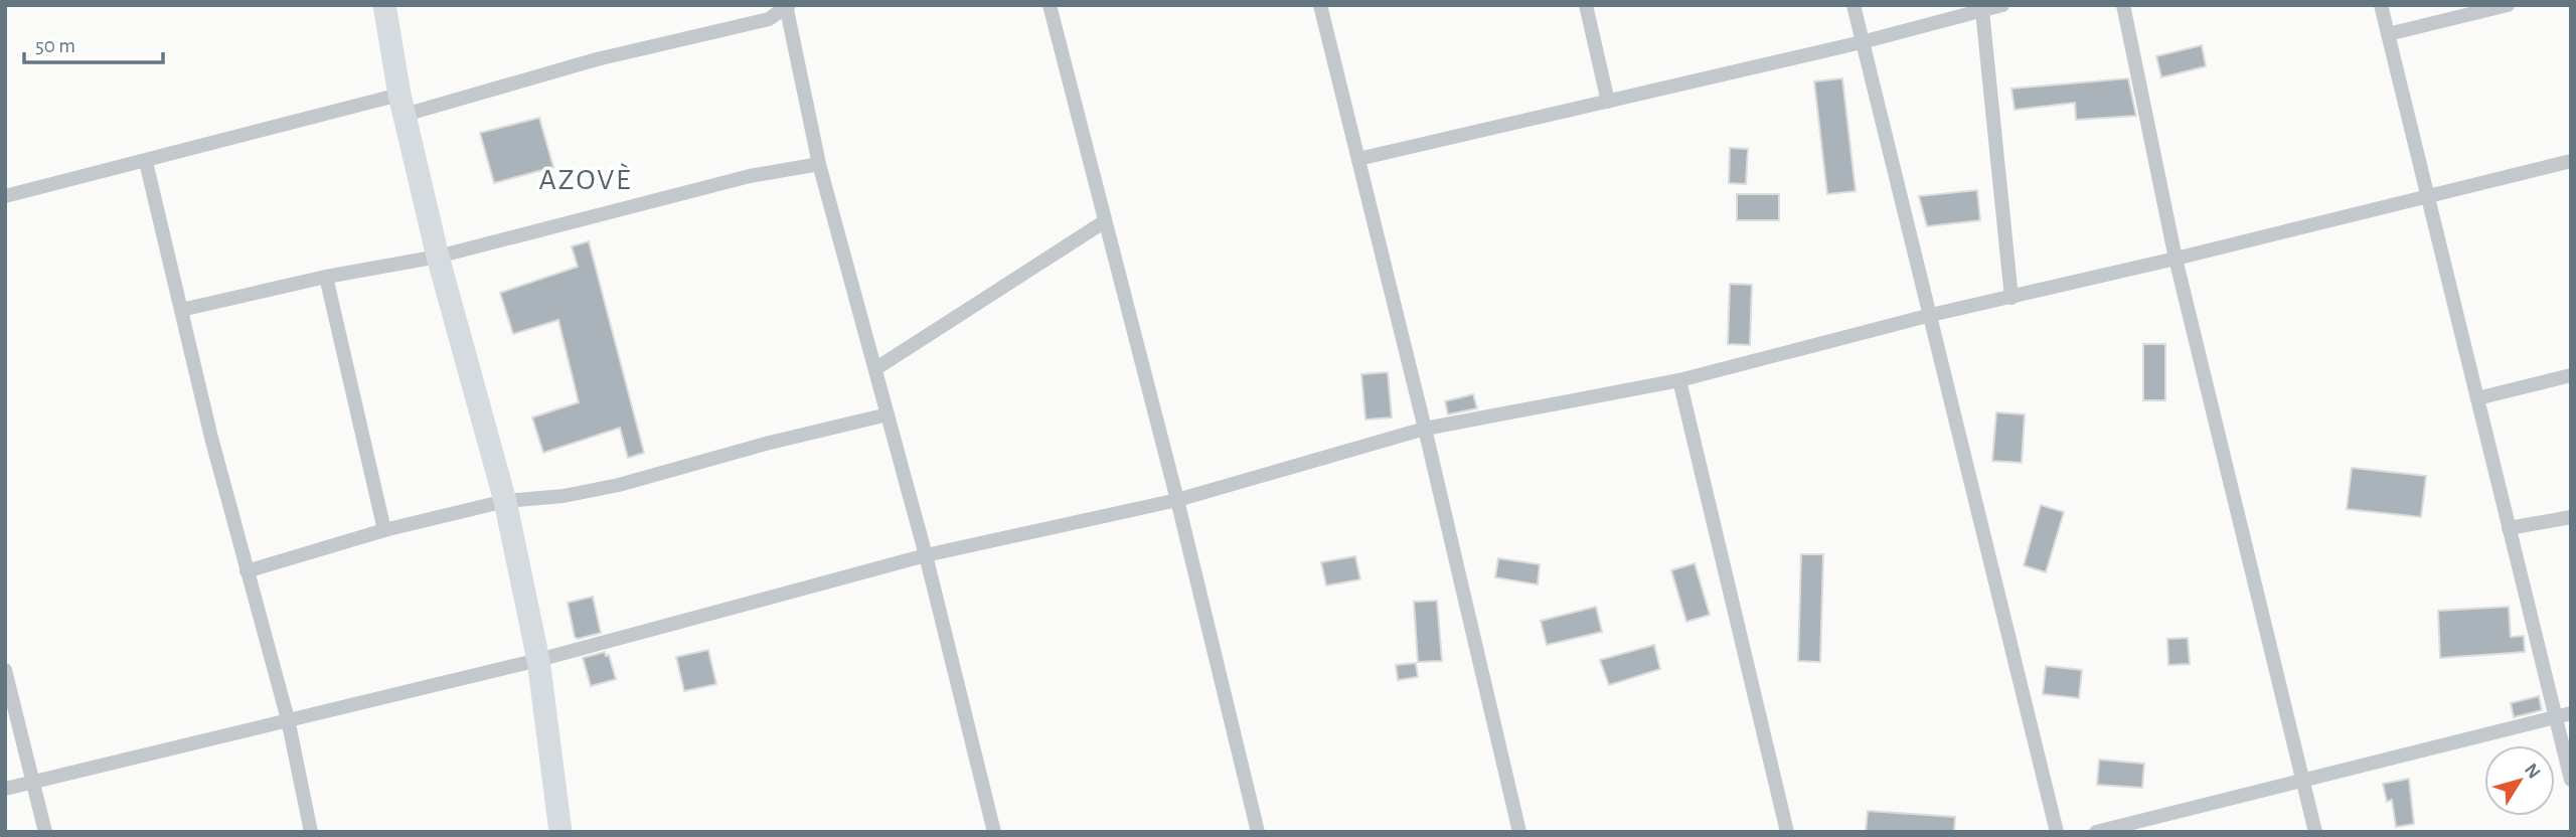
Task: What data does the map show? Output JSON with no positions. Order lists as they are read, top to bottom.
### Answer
{
  "districts": ["AZOVÈ"],
  "scale_bar": "50 m",
  "north": "top right"
}
